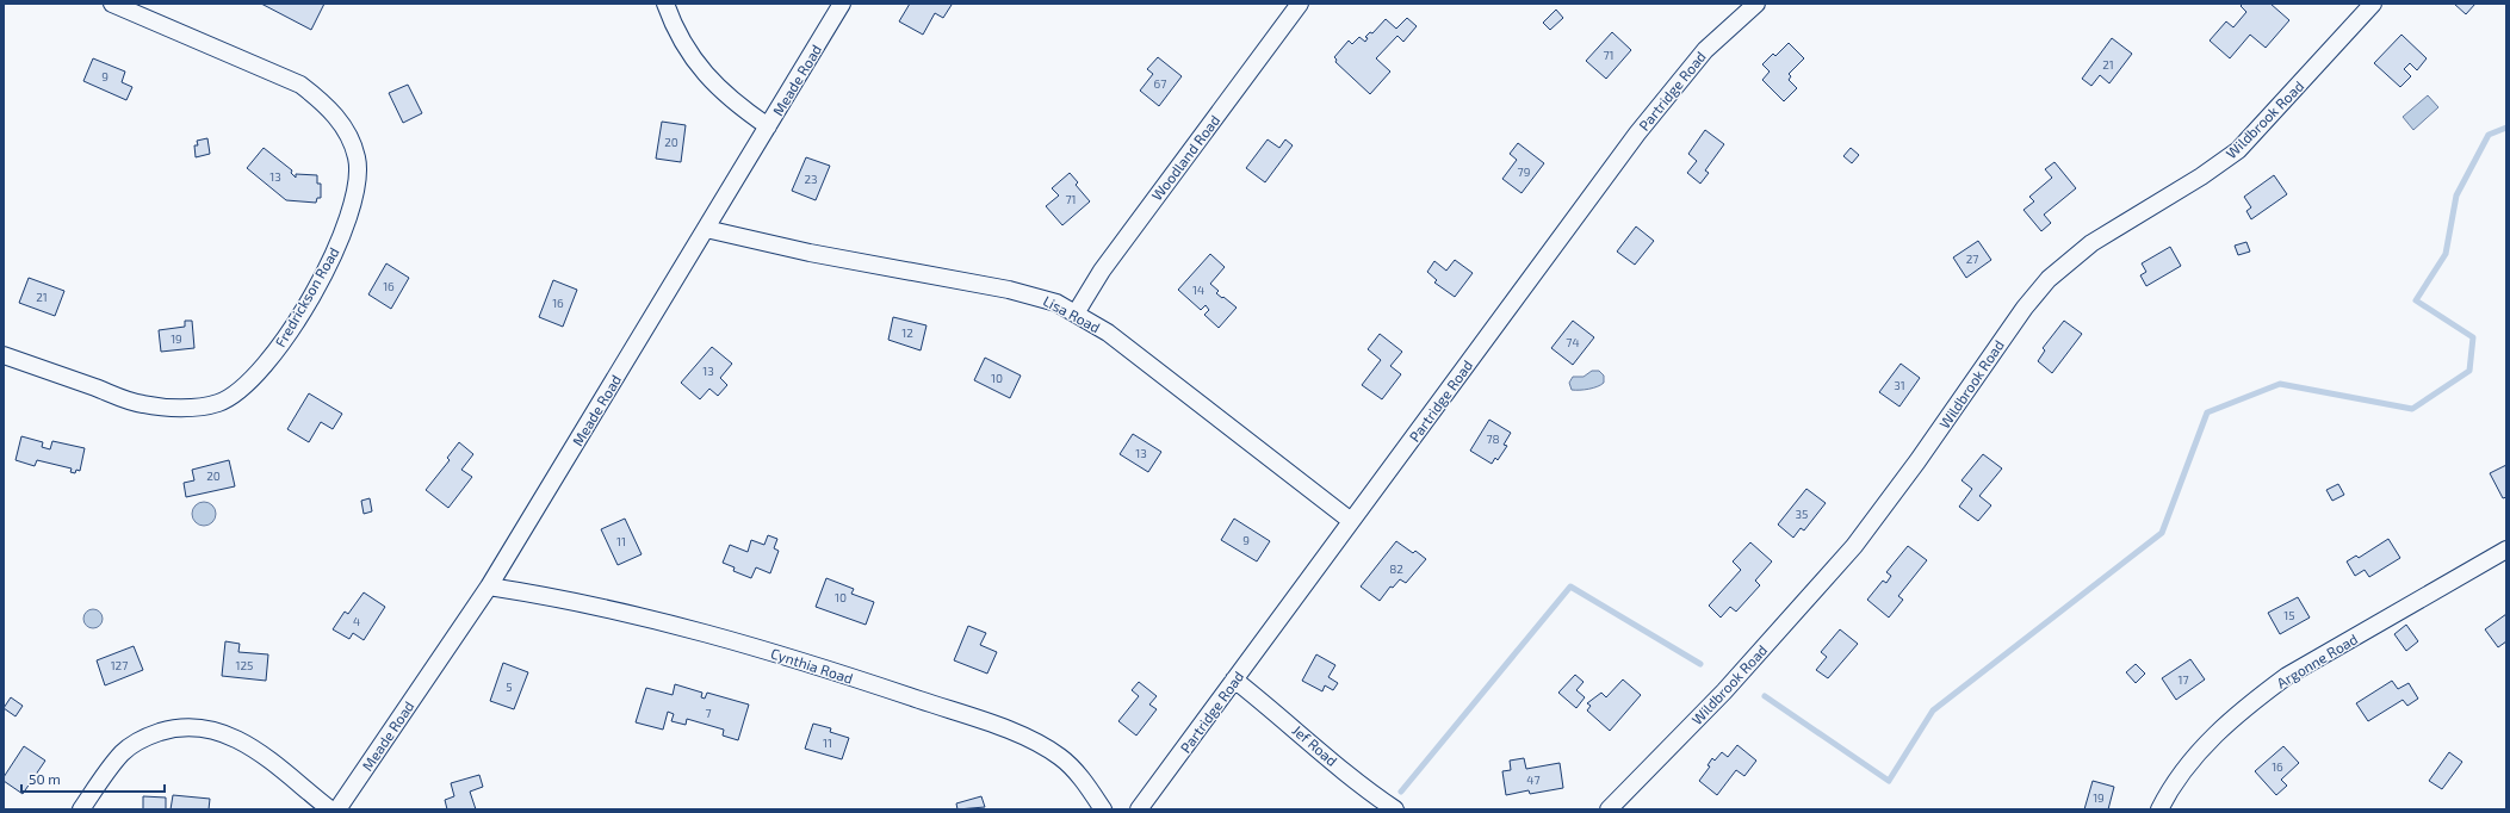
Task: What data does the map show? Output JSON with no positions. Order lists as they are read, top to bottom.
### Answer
{
  "streets": {
    "street": [
      "Meade Road",
      "Partridge Road",
      "Wildbrook Road",
      "Woodland Road",
      "Fredrickson Road",
      "Lisa Road",
      "Argonne Road",
      "Cynthia Road",
      "Jef Road"
    ]
  },
  "crossings": [
    ["Meade Road", "Lisa Road"],
    ["Meade Road", "Cynthia Road"],
    ["Partridge Road", "Lisa Road"],
    ["Partridge Road", "Jef Road"],
    ["Woodland Road", "Lisa Road"]
  ],
  "house_numbers": [
    "71",
    "21",
    "9",
    "67",
    "20",
    "79",
    "13",
    "23",
    "71",
    "27",
    "16",
    "14",
    "21",
    "16",
    "12",
    "19",
    "74",
    "13",
    "10",
    "31",
    "78",
    "13",
    "20",
    "35",
    "9",
    "11",
    "82",
    "10",
    "15",
    "4",
    "127",
    "125",
    "17",
    "5",
    "7",
    "11",
    "16",
    "47",
    "19"
  ],
  "scale_bar": "50 m"
}
